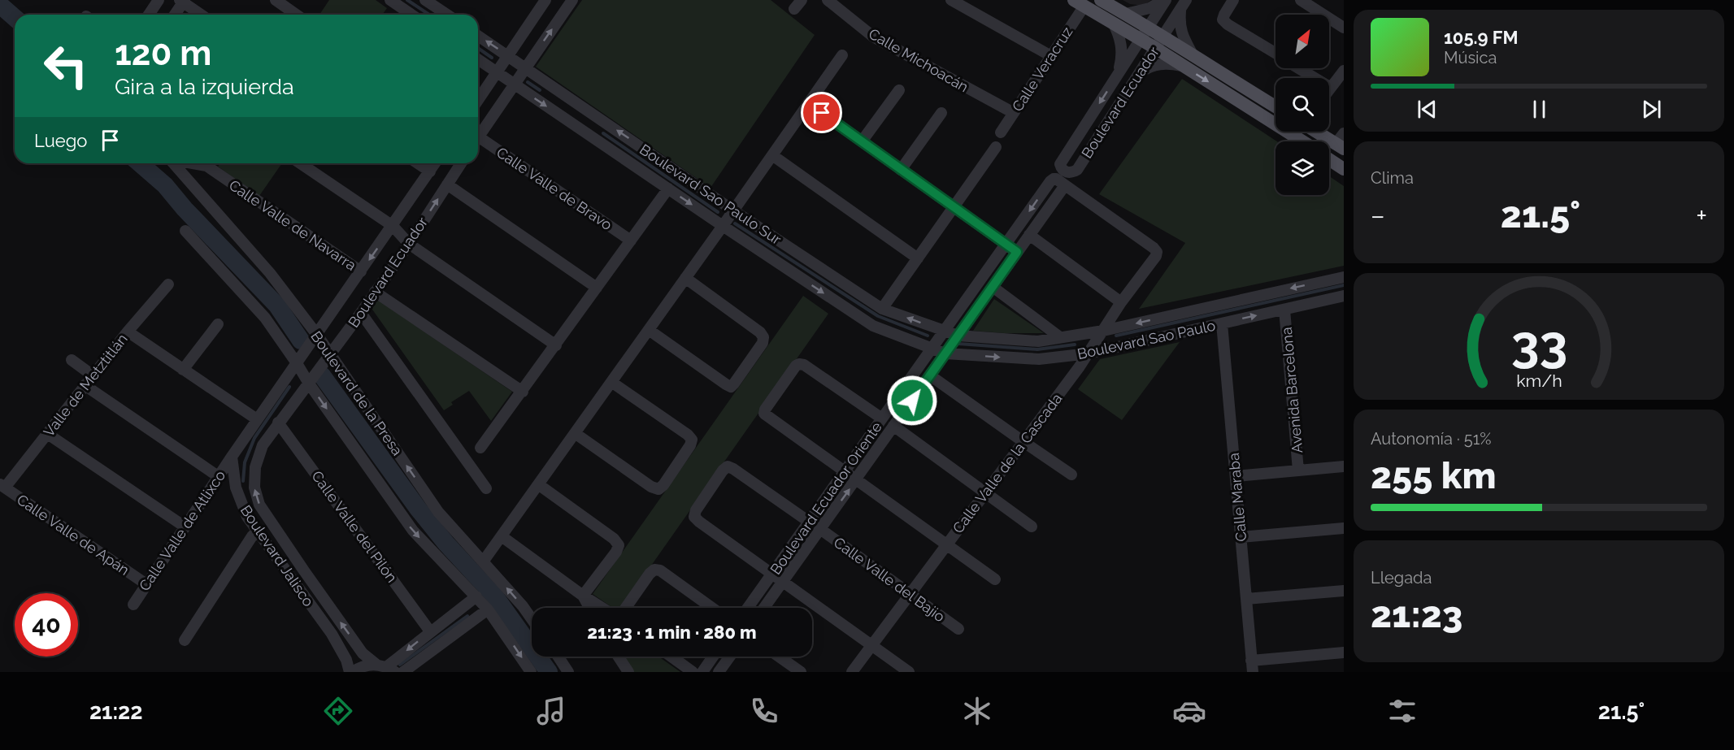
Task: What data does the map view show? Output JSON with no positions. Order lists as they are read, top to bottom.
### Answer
{
  "streets": {
    "street": [
      "Calle Michoacán",
      "Calle Veracruz",
      "Boulevard Ecuador",
      "Calle Valle de Bravo",
      "Boulevard Sao Paulo Sur",
      "Calle Valle de Navarra",
      "Boulevard Sao Paulo",
      "Valle de Metztitlán",
      "Avenida Barcelona",
      "Boulevard de la Presa",
      "Calle Valle de la Cascada",
      "Calle Maraba",
      "Boulevard Ecuador Oriente",
      "Calle Valle del Pilón",
      "Calle Valle de Atlixco",
      "Calle Valle de Apán",
      "Boulevard Jalisco",
      "Calle Valle del Bajio"
    ]
  },
  "crossings": [
    ["Calle Michoacán", "Calle Veracruz"],
    ["Boulevard Ecuador", "Calle Valle de Navarra"],
    ["Boulevard Ecuador", "Boulevard de la Presa"],
    ["Boulevard Ecuador", "Boulevard Jalisco"],
    ["Boulevard Sao Paulo Sur", "Boulevard Sao Paulo"],
    ["Boulevard Sao Paulo Sur", "Boulevard Ecuador Oriente"],
    ["Boulevard Sao Paulo", "Avenida Barcelona"],
    ["Boulevard Sao Paulo", "Calle Valle de la Cascada"],
    ["Boulevard Sao Paulo", "Calle Maraba"],
    ["Boulevard Sao Paulo", "Boulevard Ecuador Oriente"],
    ["Valle de Metztitlán", "Calle Valle de Apán"],
    ["Calle Valle de la Cascada", "Boulevard Ecuador Oriente"],
    ["Calle Valle de la Cascada", "Calle Valle del Bajio"],
    ["Boulevard Ecuador Oriente", "Calle Valle del Bajio"],
    ["Calle Valle del Pilón", "Boulevard Jalisco"],
    ["Calle Valle de Atlixco", "Calle Valle de Apán"],
    ["Calle Valle de Atlixco", "Boulevard Jalisco"]
  ],
  "north": "top right",
  "page": {
    "turn": ["120 m", "Gira a la izquierda"],
    "song": ["105.9 FM", "Música"],
    "then": "Luego",
    "tile": [
      "Clima",
      ["Autonomía · 51%", "255 km"],
      ["Llegada", "21:23"]
    ],
    "heat": ["−", "21.5°", "+"],
    "limit": "40",
    "trip": "21:23 · 1 min · 280 m",
    "tabs": ["21:22", "21.5°"],
    "gauge": ["33", "km/h"]
  }
}
